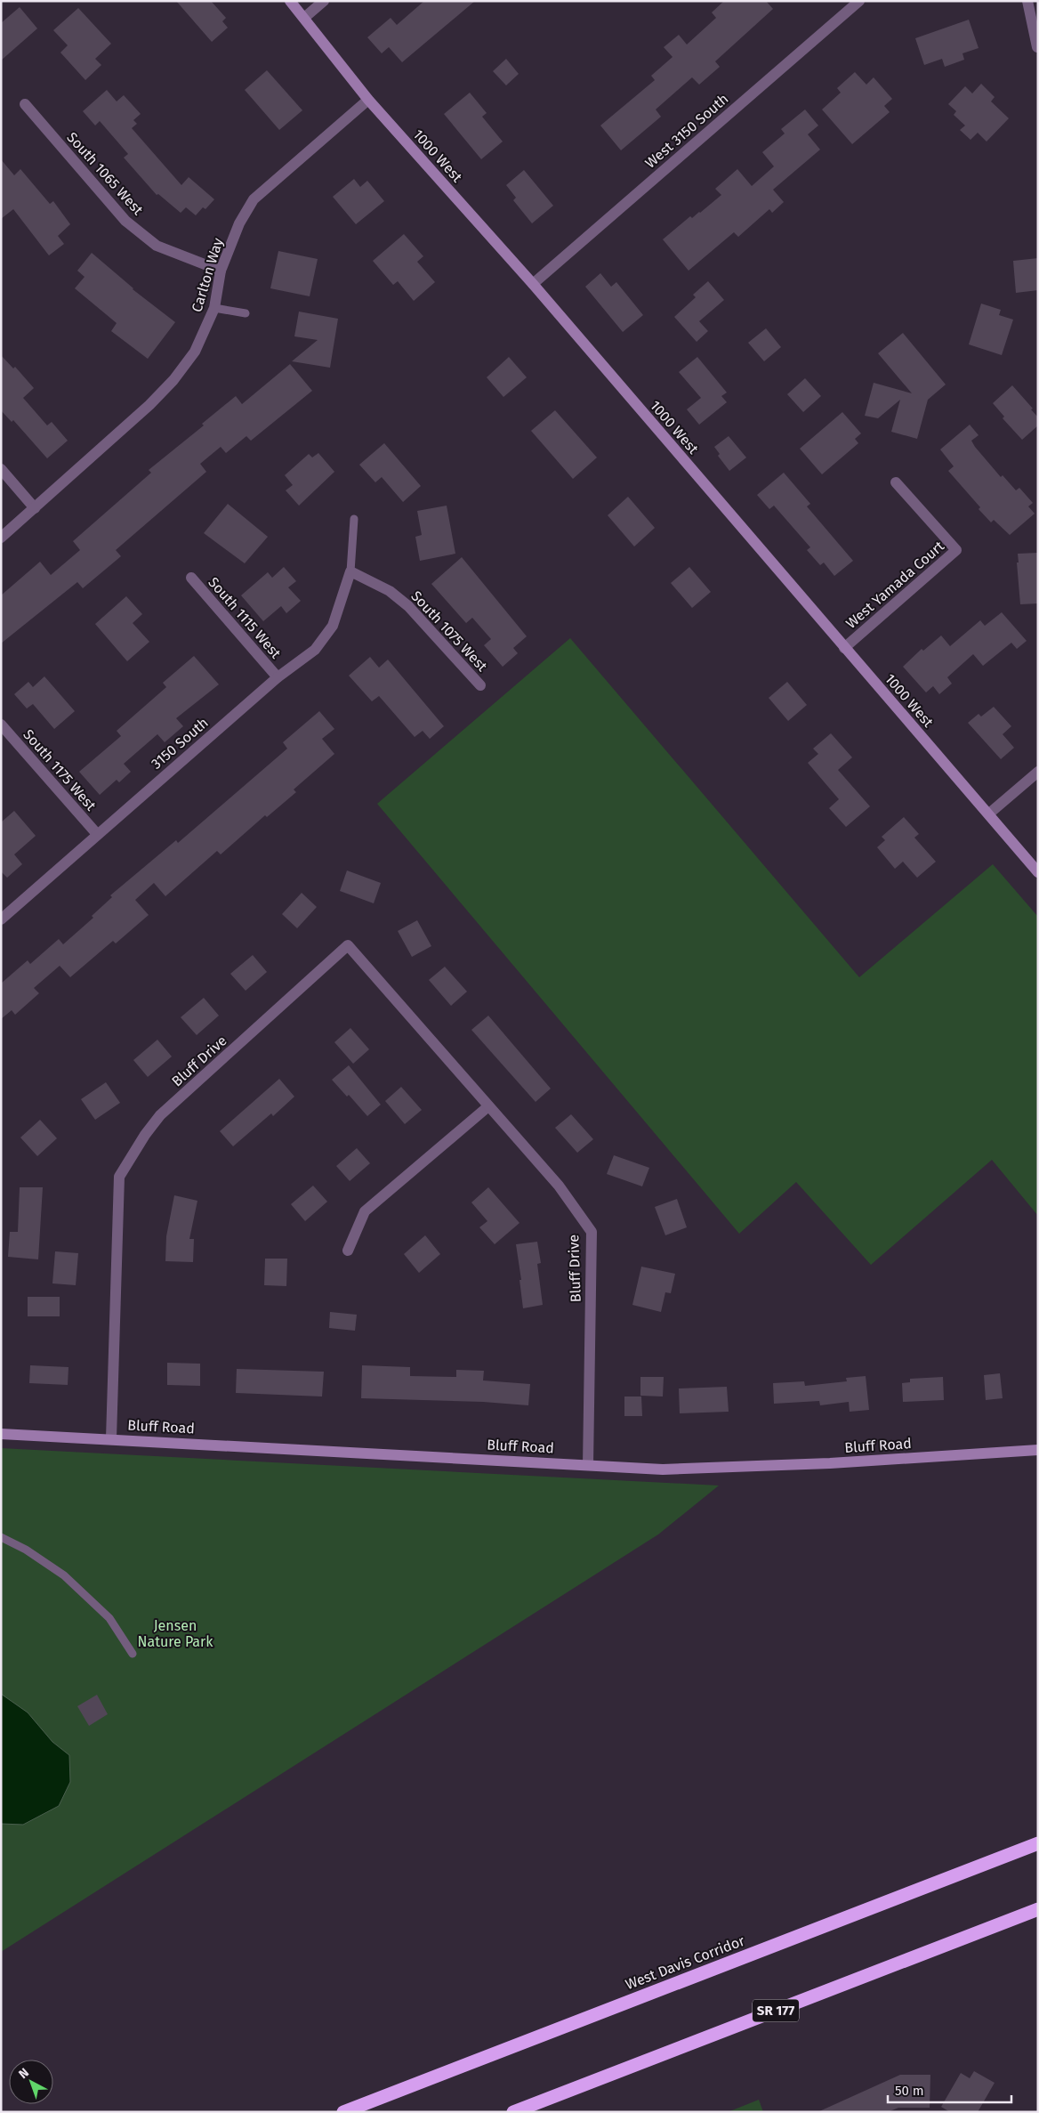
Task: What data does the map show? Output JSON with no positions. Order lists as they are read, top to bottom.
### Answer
{
  "streets": {
    "highway": ["West Davis Corridor", "SR 177"],
    "main road": ["1000 West", "Bluff Road"],
    "street": [
      "West 3150 South",
      "South 1065 West",
      "Carlton Way",
      "West Yamada Court",
      "South 1115 West",
      "South 1075 West",
      "3150 South",
      "South 1175 West",
      "Bluff Drive"
    ]
  },
  "crossings": [
    ["West 3150 South", "1000 West"],
    ["1000 West", "Carlton Way"],
    ["1000 West", "West Yamada Court"],
    ["South 1065 West", "Carlton Way"],
    ["South 1115 West", "3150 South"],
    ["South 1075 West", "3150 South"],
    ["3150 South", "South 1175 West"],
    ["Bluff Drive", "Bluff Road"]
  ],
  "parks": ["Jensen Nature Park"],
  "scale_bar": "50 m",
  "north": "top left"
}
